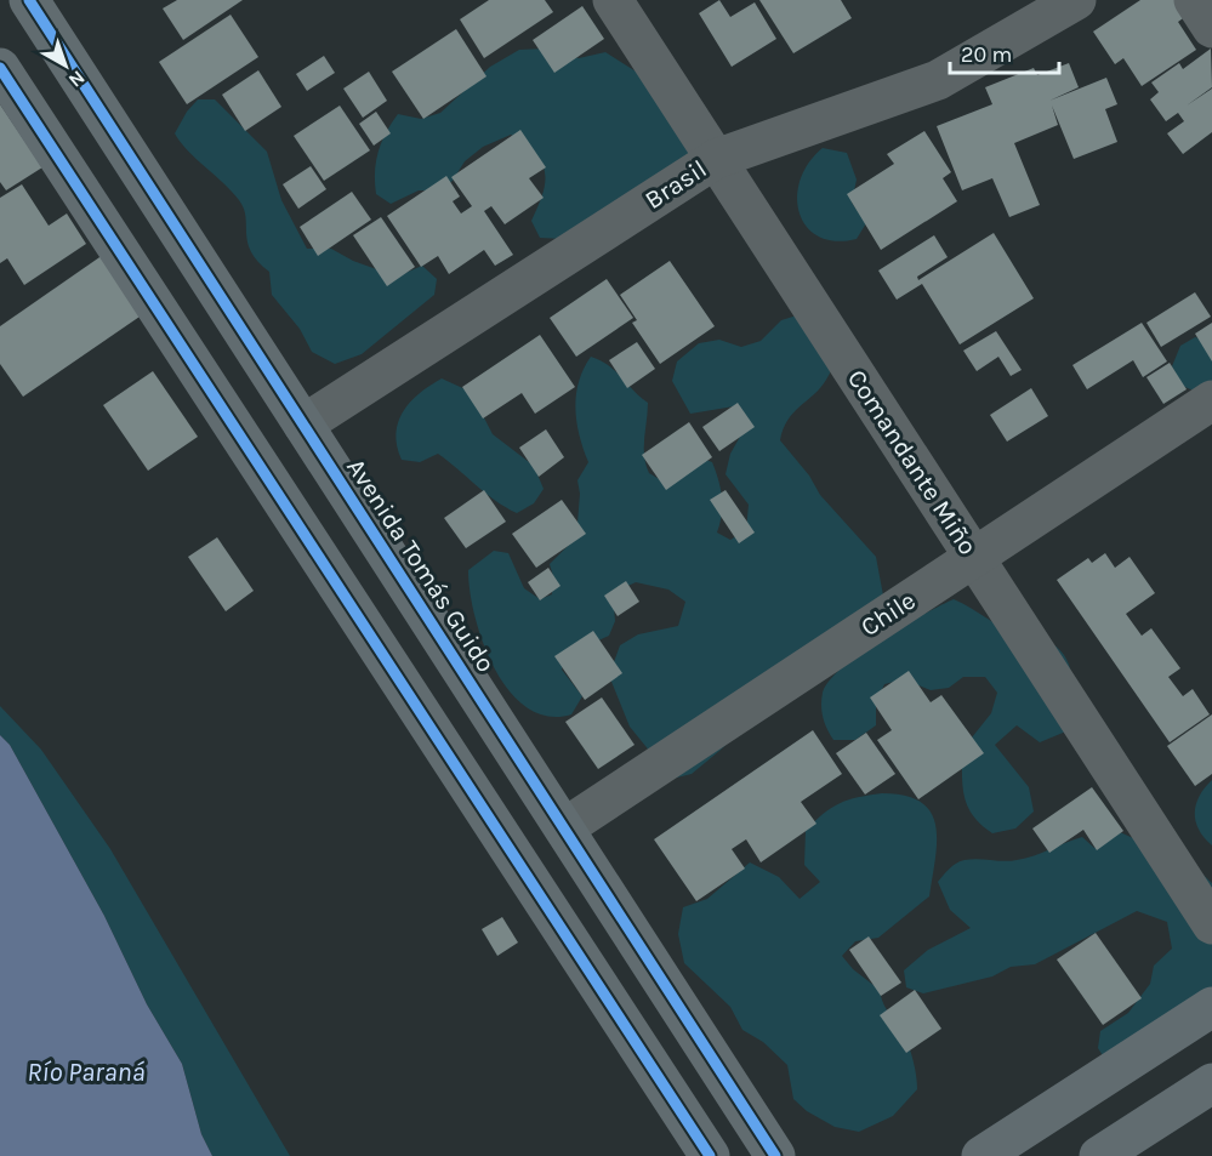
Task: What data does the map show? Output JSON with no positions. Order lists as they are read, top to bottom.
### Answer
{
  "streets": {
    "main road": ["Avenida Tomás Guido"],
    "street": ["Brasil", "Comandante Miño", "Chile"]
  },
  "crossings": [
    ["Brasil", "Comandante Miño"],
    ["Brasil", "Avenida Tomás Guido"],
    ["Comandante Miño", "Chile"],
    ["Avenida Tomás Guido", "Chile"]
  ],
  "water": ["Río Paraná"],
  "scale_bar": "20 m",
  "north": "bottom right"
}
